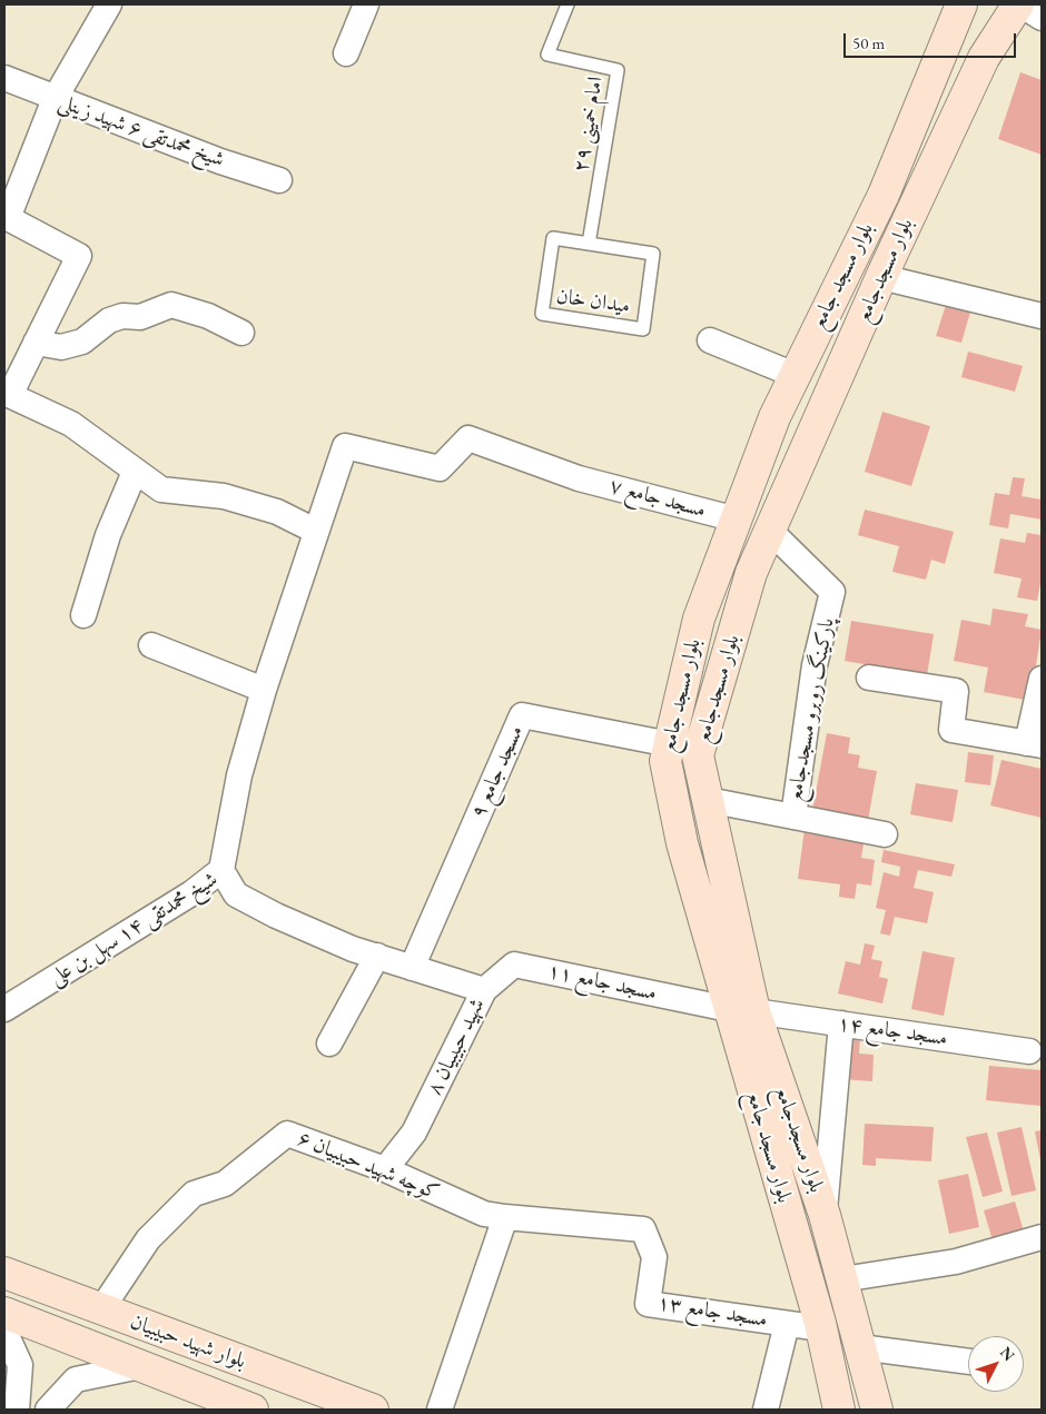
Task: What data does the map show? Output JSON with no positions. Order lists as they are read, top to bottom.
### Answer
{
  "streets": {
    "main road": ["بلوار مسجدجامع", "بلوار مسجد جامع", "بلوار شهید حبیبیان"],
    "street": [
      "شیخ محمدتقی ۶ شهید زینلی",
      "مسجد جامع ۷",
      "پارکینگ روبرو مسجدجامع",
      "مسجد جامع ۹",
      "شیخ محمدتقی ۱۴ سهل بن علی",
      "مسجد جامع ۱۱",
      "مسجد جامع ۱۴",
      "شهید حبیبیان ۸",
      "کوچه شهید حبیبیان ۶",
      "مسجد جامع ۱۳"
    ],
    "lane": ["امام خمینی ۲۹", "میدان خان"]
  },
  "crossings": [
    ["امام خمینی ۲۹", "میدان خان"],
    ["بلوار مسجدجامع", "بلوار مسجد جامع"],
    ["بلوار مسجدجامع", "پارکینگ روبرو مسجدجامع"],
    ["بلوار مسجدجامع", "مسجد جامع ۱۱"],
    ["بلوار مسجدجامع", "مسجد جامع ۱۴"],
    ["بلوار مسجد جامع", "مسجد جامع ۷"],
    ["بلوار مسجد جامع", "مسجد جامع ۹"],
    ["بلوار مسجد جامع", "مسجد جامع ۱۱"],
    ["بلوار مسجد جامع", "مسجد جامع ۱۴"],
    ["بلوار مسجد جامع", "مسجد جامع ۱۳"],
    ["مسجد جامع ۹", "شهید حبیبیان ۸"],
    ["شیخ محمدتقی ۱۴ سهل بن علی", "شهید حبیبیان ۸"],
    ["مسجد جامع ۱۱", "مسجد جامع ۱۴"],
    ["مسجد جامع ۱۱", "شهید حبیبیان ۸"],
    ["شهید حبیبیان ۸", "کوچه شهید حبیبیان ۶"],
    ["کوچه شهید حبیبیان ۶", "مسجد جامع ۱۳"],
    ["کوچه شهید حبیبیان ۶", "بلوار شهید حبیبیان"]
  ],
  "scale_bar": "50 m",
  "north": "top right"
}
